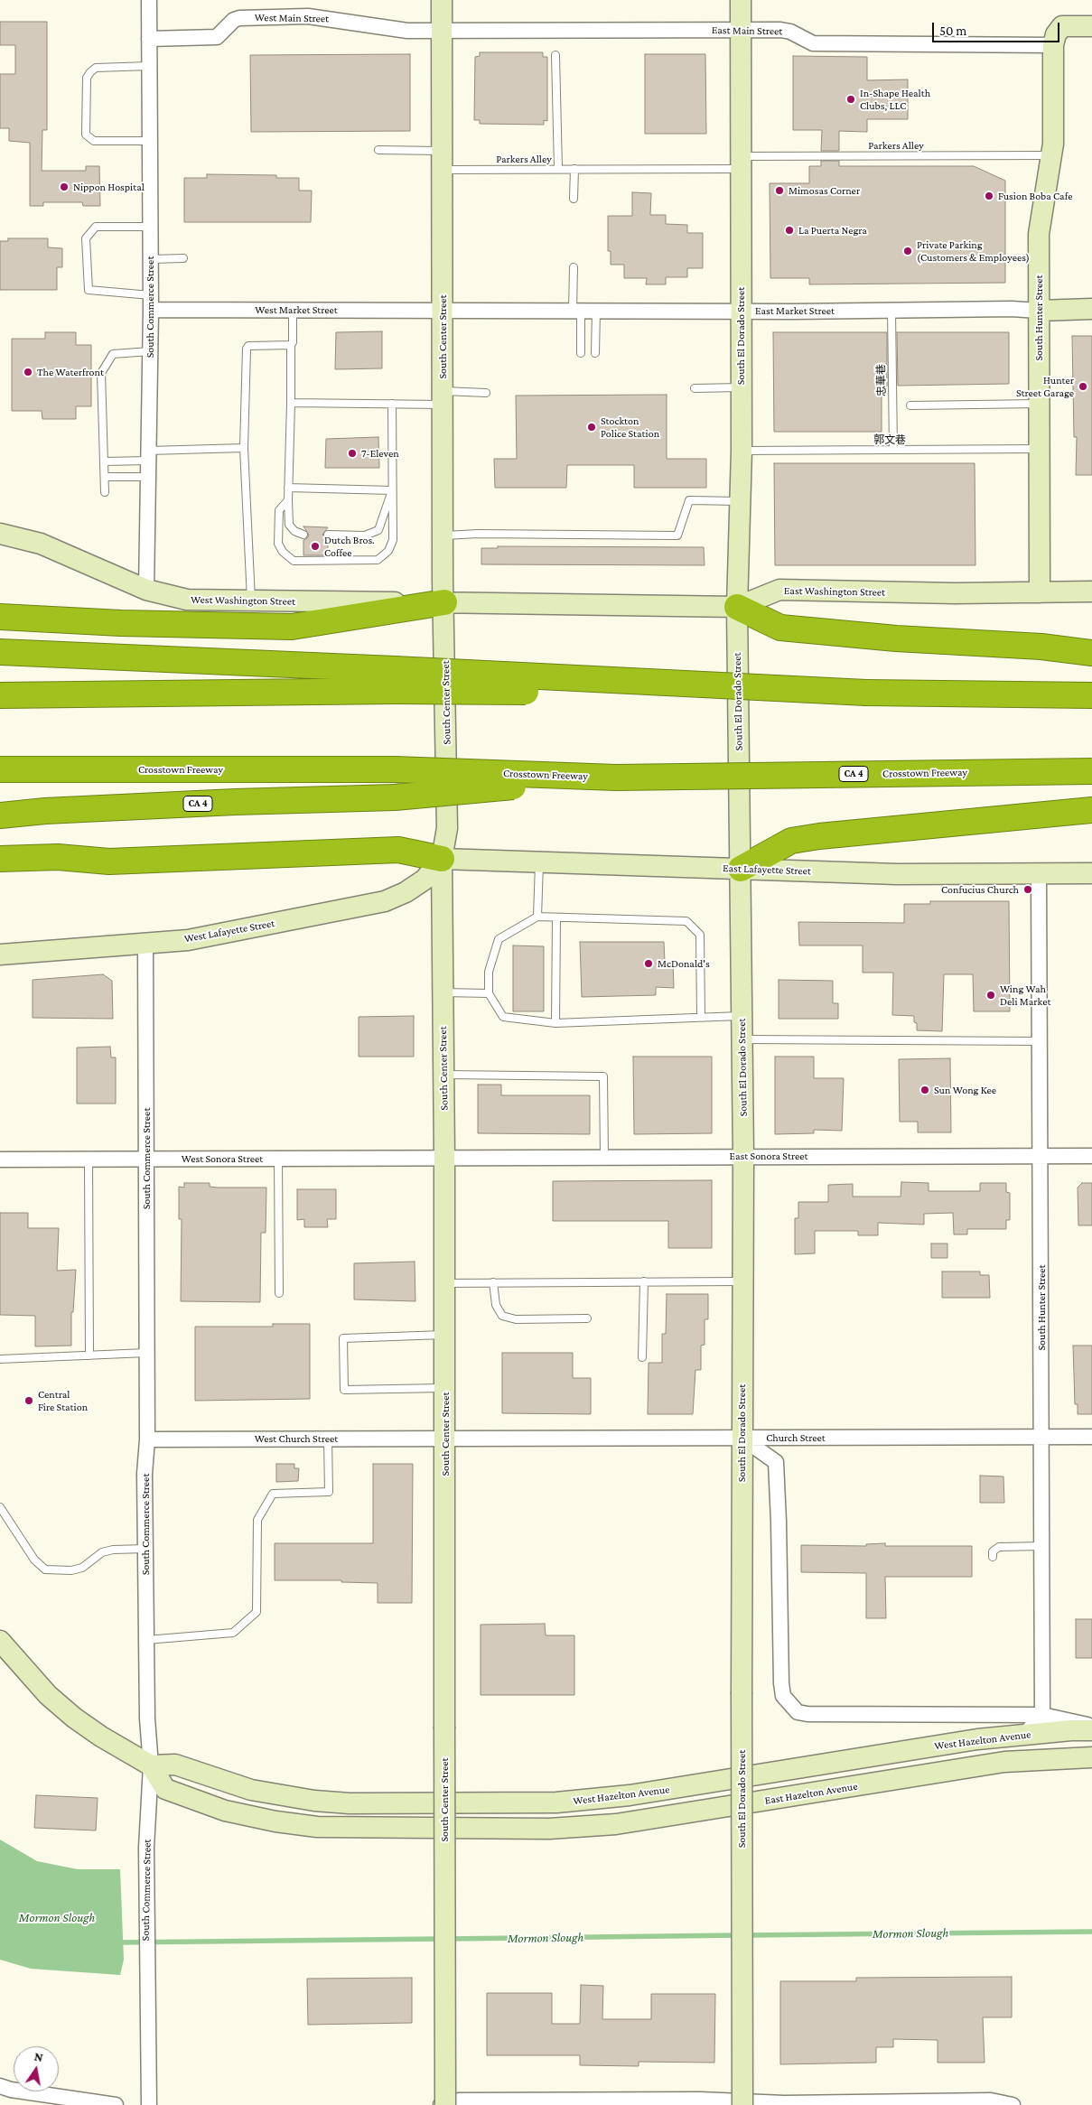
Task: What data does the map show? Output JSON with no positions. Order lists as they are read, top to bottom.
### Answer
{
  "streets": {
    "highway": ["Crosstown Freeway", "CA 4"],
    "main road": [
      "East Market Street",
      "South Hunter Street",
      "South El Dorado Street",
      "South Center Street",
      "East Washington Street",
      "West Washington Street",
      "East Lafayette Street",
      "West Lafayette Street",
      "West Hazelton Avenue",
      "East Hazelton Avenue"
    ],
    "street": [
      "West Main Street",
      "East Main Street",
      "South Commerce Street",
      "West Market Street",
      "East Sonora Street",
      "West Sonora Street",
      "Church Street",
      "West Church Street"
    ],
    "lane": ["Parkers Alley", "忠華巷", "郭文巷"]
  },
  "crossings": [
    ["West Main Street", "East Main Street"],
    ["West Main Street", "South Commerce Street"],
    ["West Main Street", "South Center Street"],
    ["East Main Street", "South Hunter Street"],
    ["East Main Street", "South El Dorado Street"],
    ["East Main Street", "South Center Street"],
    ["Parkers Alley", "South Hunter Street"],
    ["Parkers Alley", "South El Dorado Street"],
    ["Parkers Alley", "South Center Street"],
    ["South Commerce Street", "West Market Street"],
    ["South Commerce Street", "West Washington Street"],
    ["South Commerce Street", "West Lafayette Street"],
    ["South Commerce Street", "West Sonora Street"],
    ["South Commerce Street", "West Church Street"],
    ["South Commerce Street", "West Hazelton Avenue"],
    ["South Commerce Street", "East Hazelton Avenue"],
    ["West Market Street", "East Market Street"],
    ["West Market Street", "South Center Street"],
    ["East Market Street", "South Hunter Street"],
    ["East Market Street", "South El Dorado Street"],
    ["East Market Street", "South Center Street"],
    ["East Market Street", "忠華巷"],
    ["South Hunter Street", "郭文巷"],
    ["South Hunter Street", "East Washington Street"],
    ["South Hunter Street", "East Lafayette Street"],
    ["South Hunter Street", "East Sonora Street"],
    ["South Hunter Street", "Church Street"],
    ["South El Dorado Street", "郭文巷"],
    ["South El Dorado Street", "East Washington Street"],
    ["South El Dorado Street", "East Lafayette Street"],
    ["South El Dorado Street", "East Sonora Street"],
    ["South El Dorado Street", "Church Street"],
    ["South Center Street", "East Washington Street"],
    ["South Center Street", "West Washington Street"],
    ["South Center Street", "East Lafayette Street"],
    ["South Center Street", "West Lafayette Street"],
    ["South Center Street", "East Sonora Street"],
    ["South Center Street", "West Sonora Street"],
    ["South Center Street", "Church Street"],
    ["South Center Street", "West Church Street"],
    ["忠華巷", "郭文巷"],
    ["East Washington Street", "West Washington Street"],
    ["Crosstown Freeway", "CA 4"],
    ["East Lafayette Street", "West Lafayette Street"],
    ["East Sonora Street", "West Sonora Street"],
    ["Church Street", "West Church Street"],
    ["West Hazelton Avenue", "East Hazelton Avenue"]
  ],
  "water": ["Mormon Slough"],
  "places": [
    "In-Shape Health Clubs, LLC",
    "Nippon Hospital",
    "Mimosas Corner",
    "Fusion Boba Cafe",
    "La Puerta Negra",
    "Private Parking (Customers & Employees)",
    "The Waterfront",
    "Hunter Street Garage",
    "Stockton Police Station",
    "7-Eleven",
    "Dutch Bros. Coffee",
    "Confucius Church",
    "McDonald's",
    "Wing Wah Deli Market",
    "Sun Wong Kee",
    "Central Fire Station"
  ],
  "scale_bar": "50 m",
  "north": "top"
}
